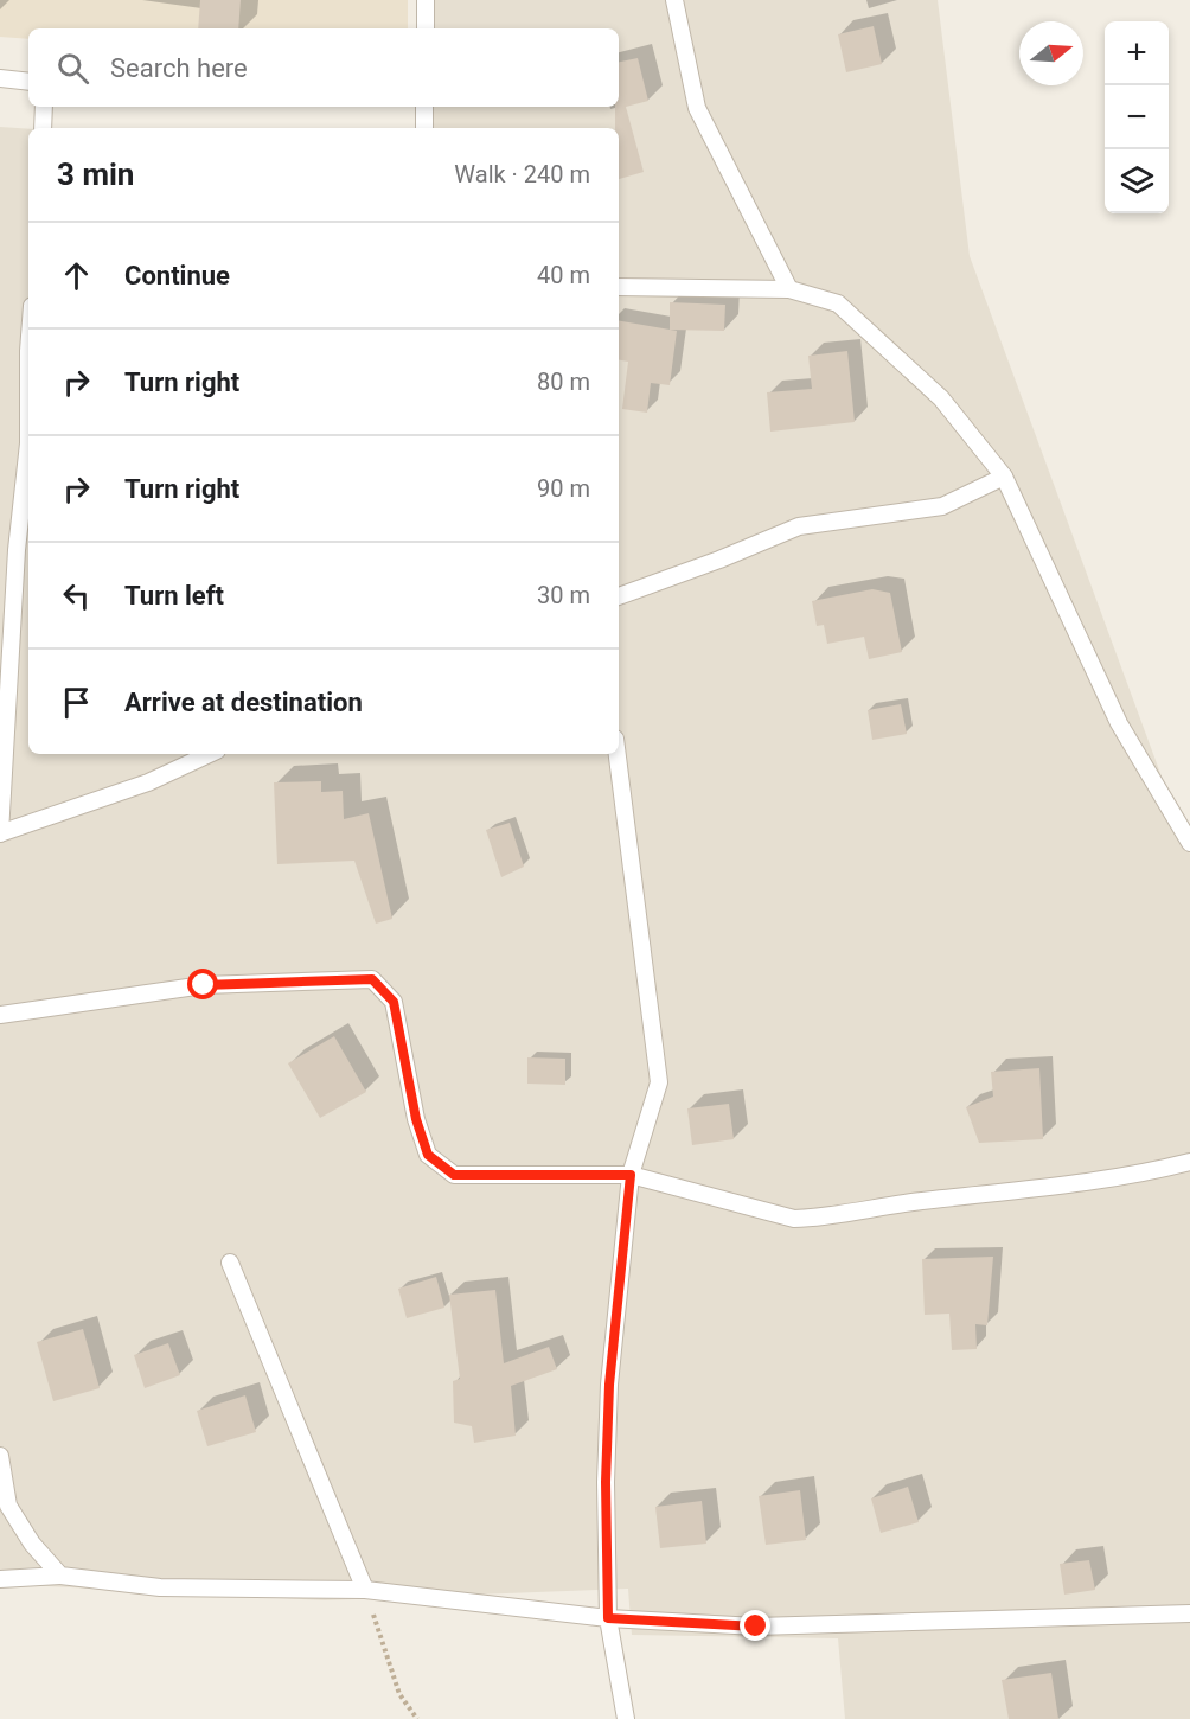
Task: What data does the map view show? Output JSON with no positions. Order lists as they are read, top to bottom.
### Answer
{
  "north": "right",
  "page": {
    "map_buttons": ["+", "−"],
    "search": "Search here",
    "heading": ["3 min", "Walk · 240 m"],
    "list": [
      ["Continue", "40 m"],
      ["Turn right", "80 m"],
      ["Turn right", "90 m"],
      ["Turn left", "30 m"],
      "Arrive at destination"
    ]
  }
}
